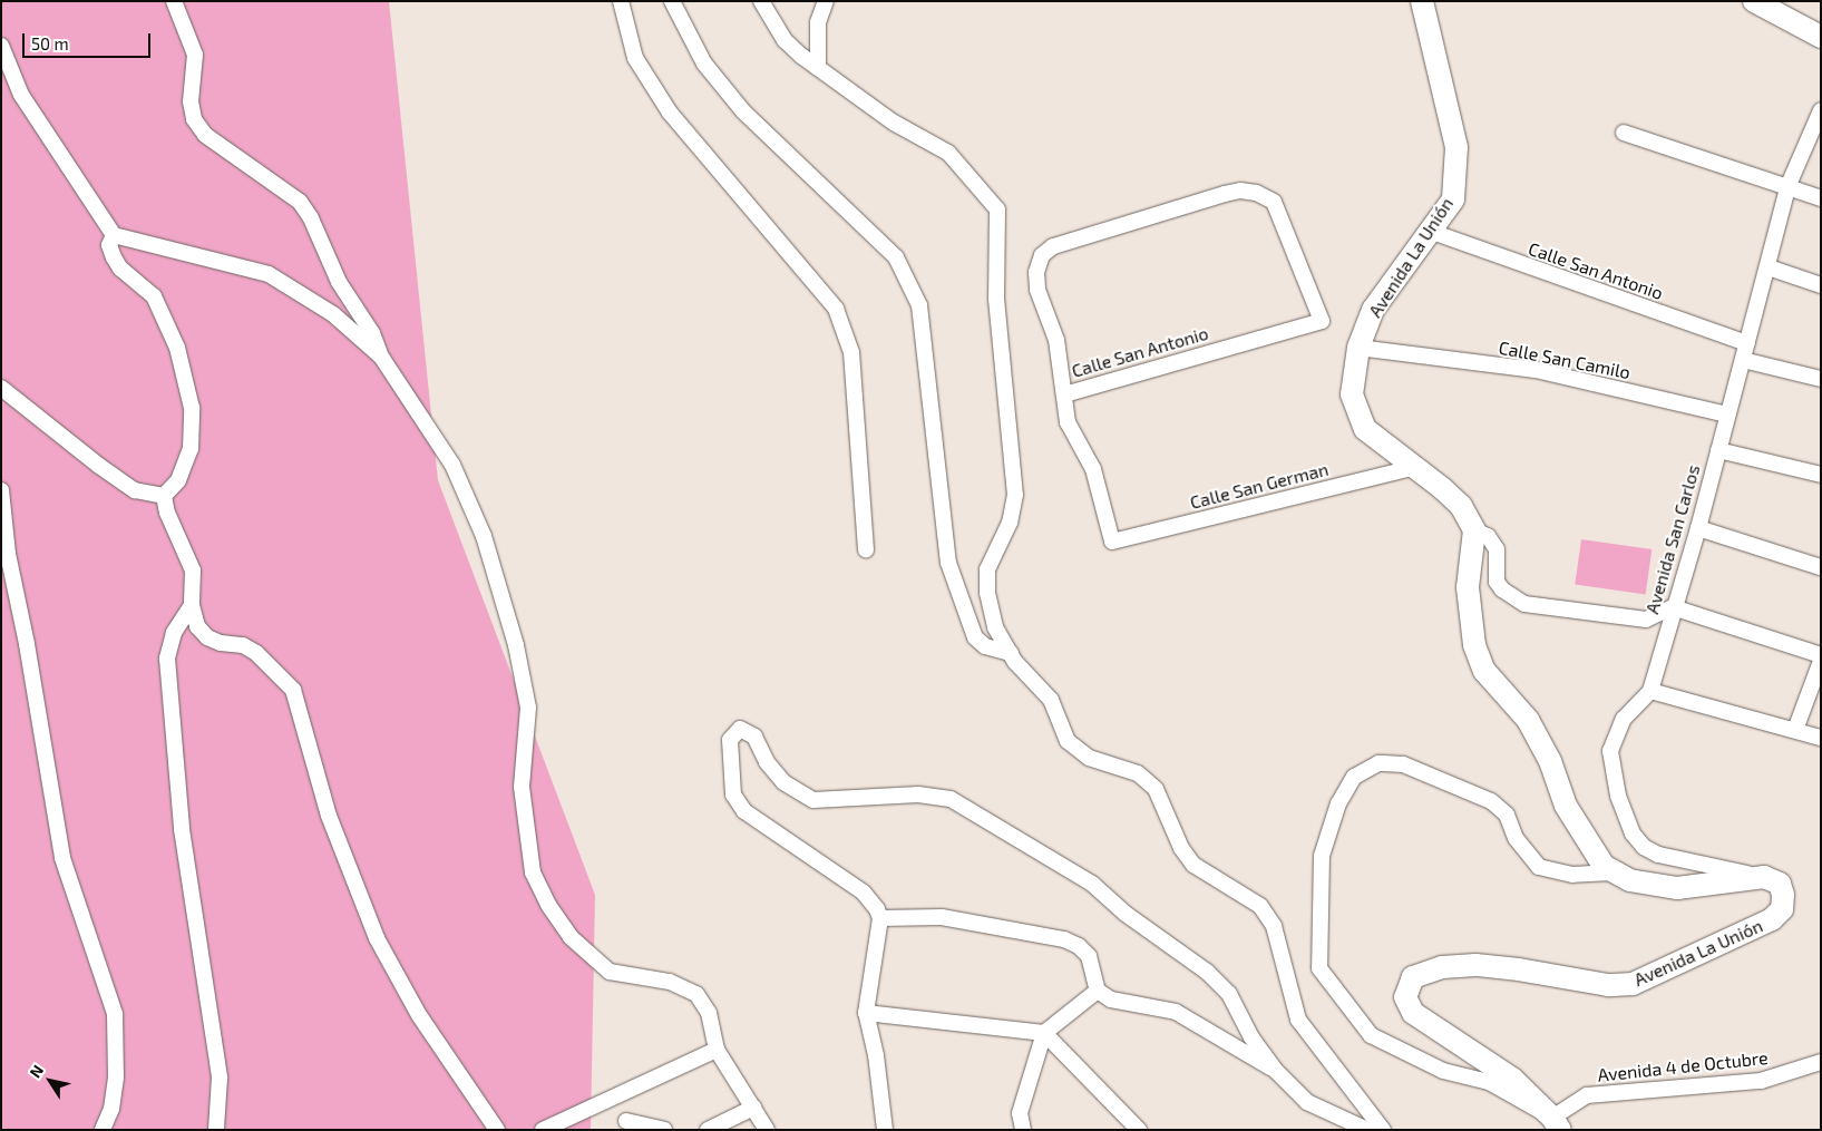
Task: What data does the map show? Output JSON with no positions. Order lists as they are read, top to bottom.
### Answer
{
  "streets": {
    "main road": ["Avenida La Unión"],
    "street": [
      "Calle San Antonio",
      "Calle San Camilo",
      "Calle San German",
      "Avenida San Carlos",
      "Avenida 4 de Octubre"
    ]
  },
  "crossings": [
    ["Avenida La Unión", "Calle San Antonio"],
    ["Avenida La Unión", "Calle San Camilo"],
    ["Avenida La Unión", "Calle San German"],
    ["Avenida La Unión", "Avenida San Carlos"],
    ["Avenida La Unión", "Avenida 4 de Octubre"],
    ["Calle San Antonio", "Calle San German"],
    ["Calle San Antonio", "Avenida San Carlos"],
    ["Calle San Camilo", "Avenida San Carlos"]
  ],
  "scale_bar": "50 m",
  "north": "top left"
}
